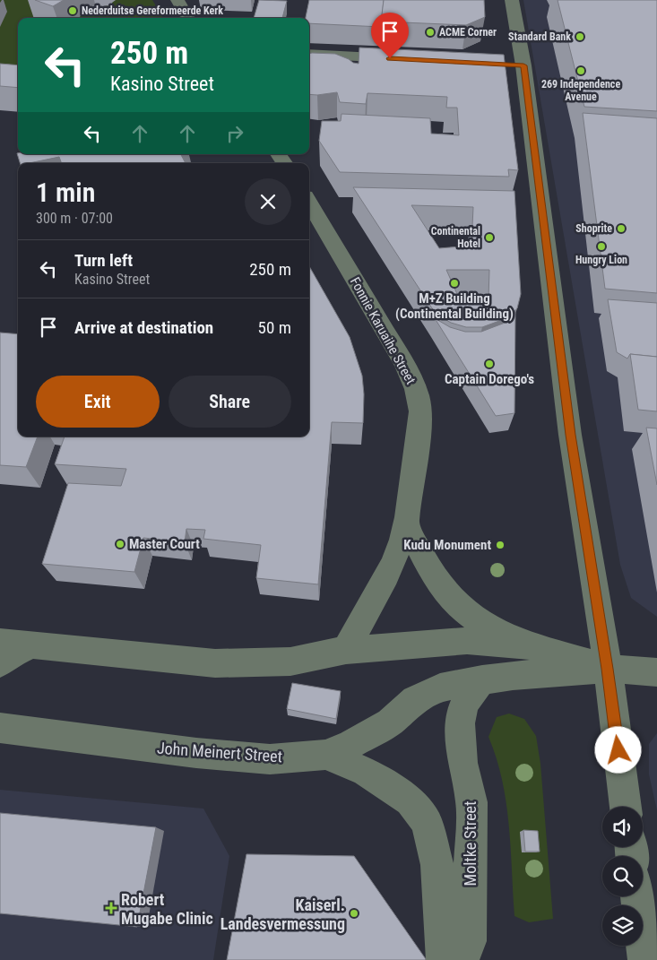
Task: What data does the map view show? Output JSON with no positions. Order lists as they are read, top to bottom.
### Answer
{
  "streets": {
    "street": ["Fonnie Karuaihe Street", "John Meinert Street", "Moltke Street"]
  },
  "crossings": [
    ["Fonnie Karuaihe Street", "John Meinert Street"],
    ["John Meinert Street", "Moltke Street"]
  ],
  "places": {
    "other": [
      "Nederduitse Gereformeerde Kerk",
      "ACME Corner",
      "Standard Bank",
      "269 Independence Avenue",
      "Shoprite",
      "Continental Hotel",
      "Hungry Lion",
      "M+Z Building (Continental Building)",
      "Captain Dorego's",
      "Master Court",
      "Kudu Monument",
      "Kaiserl. Landesvermessung"
    ],
    "health": ["Robert Mugabe Clinic"]
  },
  "page": {
    "turn": ["250 m", "Kasino Street"],
    "heading": ["1 min", "300 m · 07:00"],
    "list": [
      {
        "name": "Turn left",
        "note": "Kasino Street",
        "value": "250 m"
      },
      {
        "name": "Arrive at destination",
        "value": "50 m"
      }
    ],
    "buttons": ["Exit", "Share"]
  }
}
